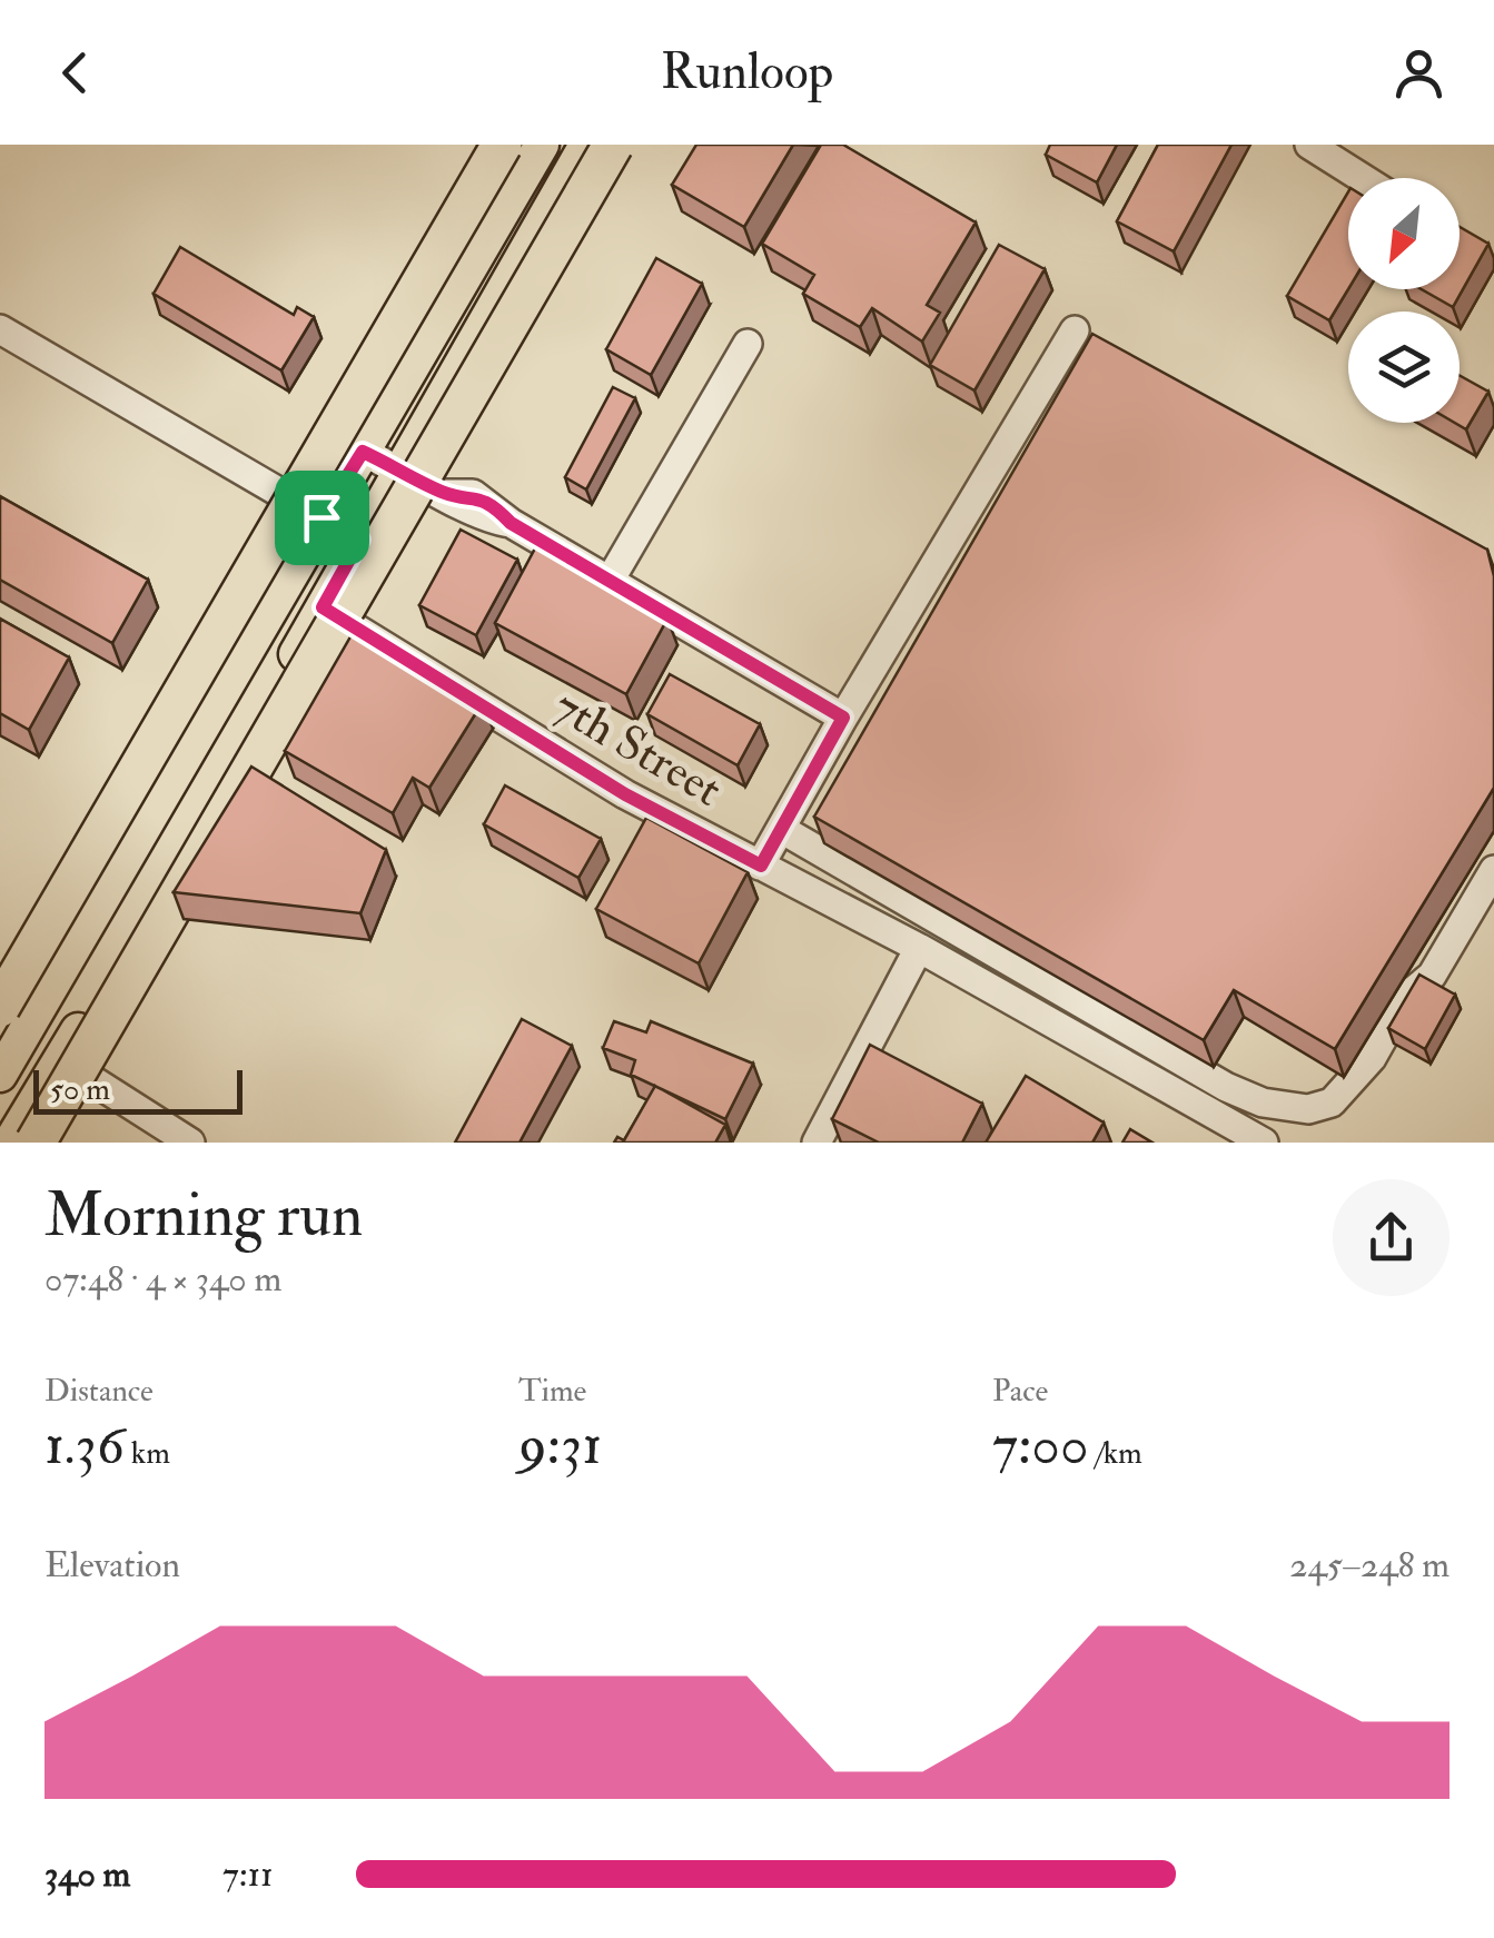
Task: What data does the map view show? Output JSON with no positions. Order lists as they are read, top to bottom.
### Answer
{
  "streets": {
    "street": ["7th Street"]
  },
  "scale_bar": "50 m",
  "north": "bottom left",
  "page": {
    "header": "Runloop",
    "scale": "50 m",
    "heading": ["Morning run", "07:48 · 4 × 340 m"],
    "stats": [
      ["Distance", "1.36 km"],
      ["Time", "9:31"],
      ["Pace", "7:00 /km"]
    ],
    "chart": ["Elevation", "245–248 m"],
    "list": [
      {
        "name": "340 m",
        "note": "7:11"
      }
    ]
  }
}
